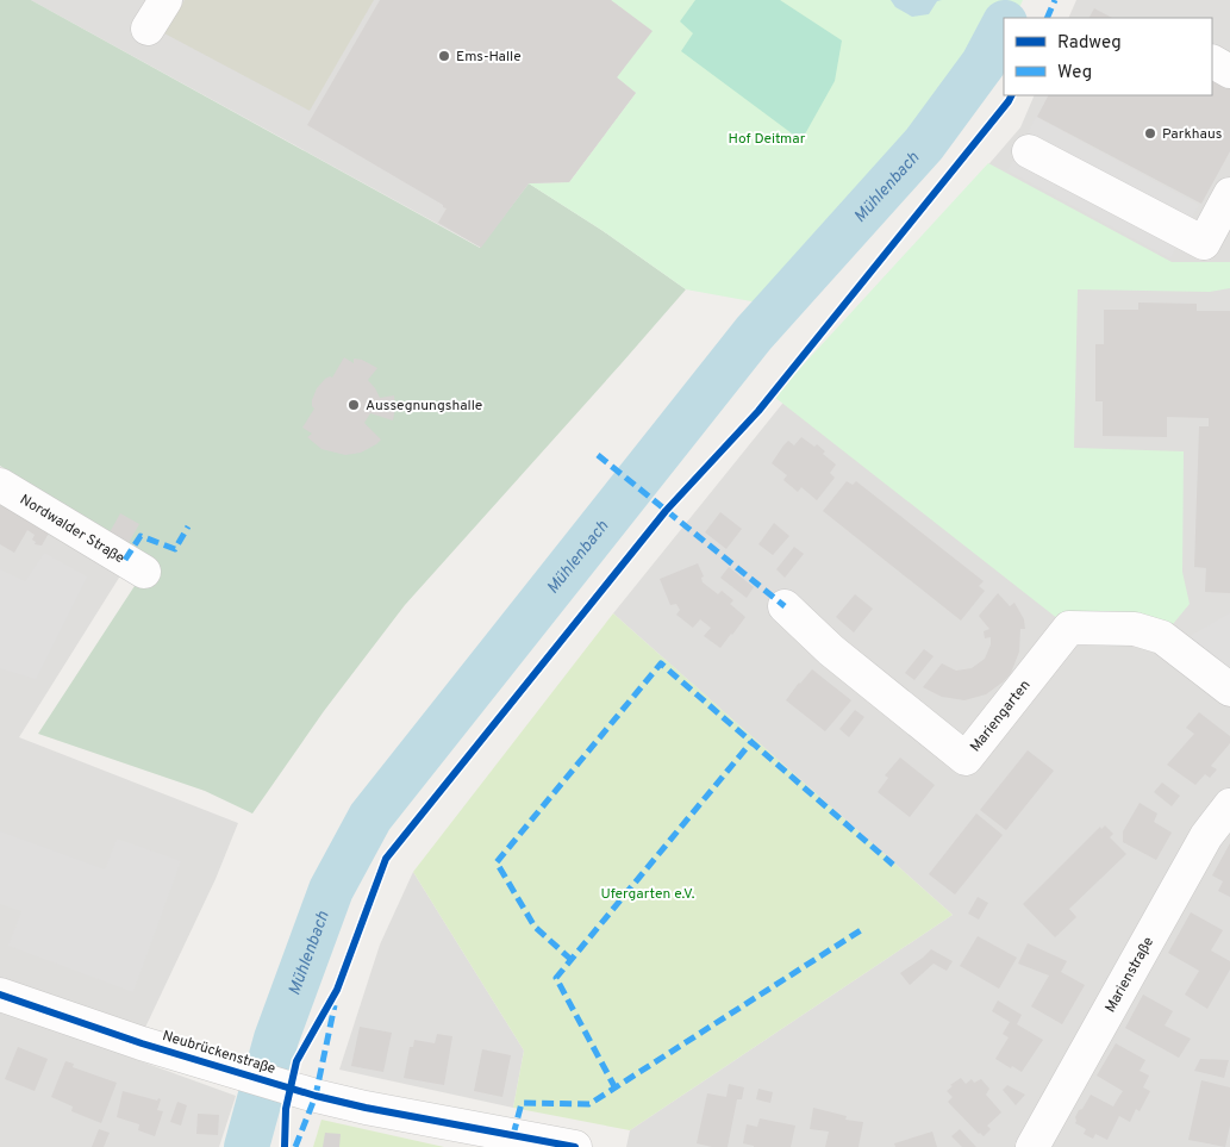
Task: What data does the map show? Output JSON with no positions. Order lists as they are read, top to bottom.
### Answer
{
  "streets": {
    "street": [
      "Nordwalder Straße",
      "Mariengarten",
      "Marienstraße",
      "Neubrückenstraße"
    ]
  },
  "water": ["Mühlenbach"],
  "parks": ["Hof Deitmar", "Ufergarten e.V."],
  "places": ["Ems-Halle", "Parkhaus", "Aussegnungshalle"],
  "legend": ["Radweg", "Weg"]
}
